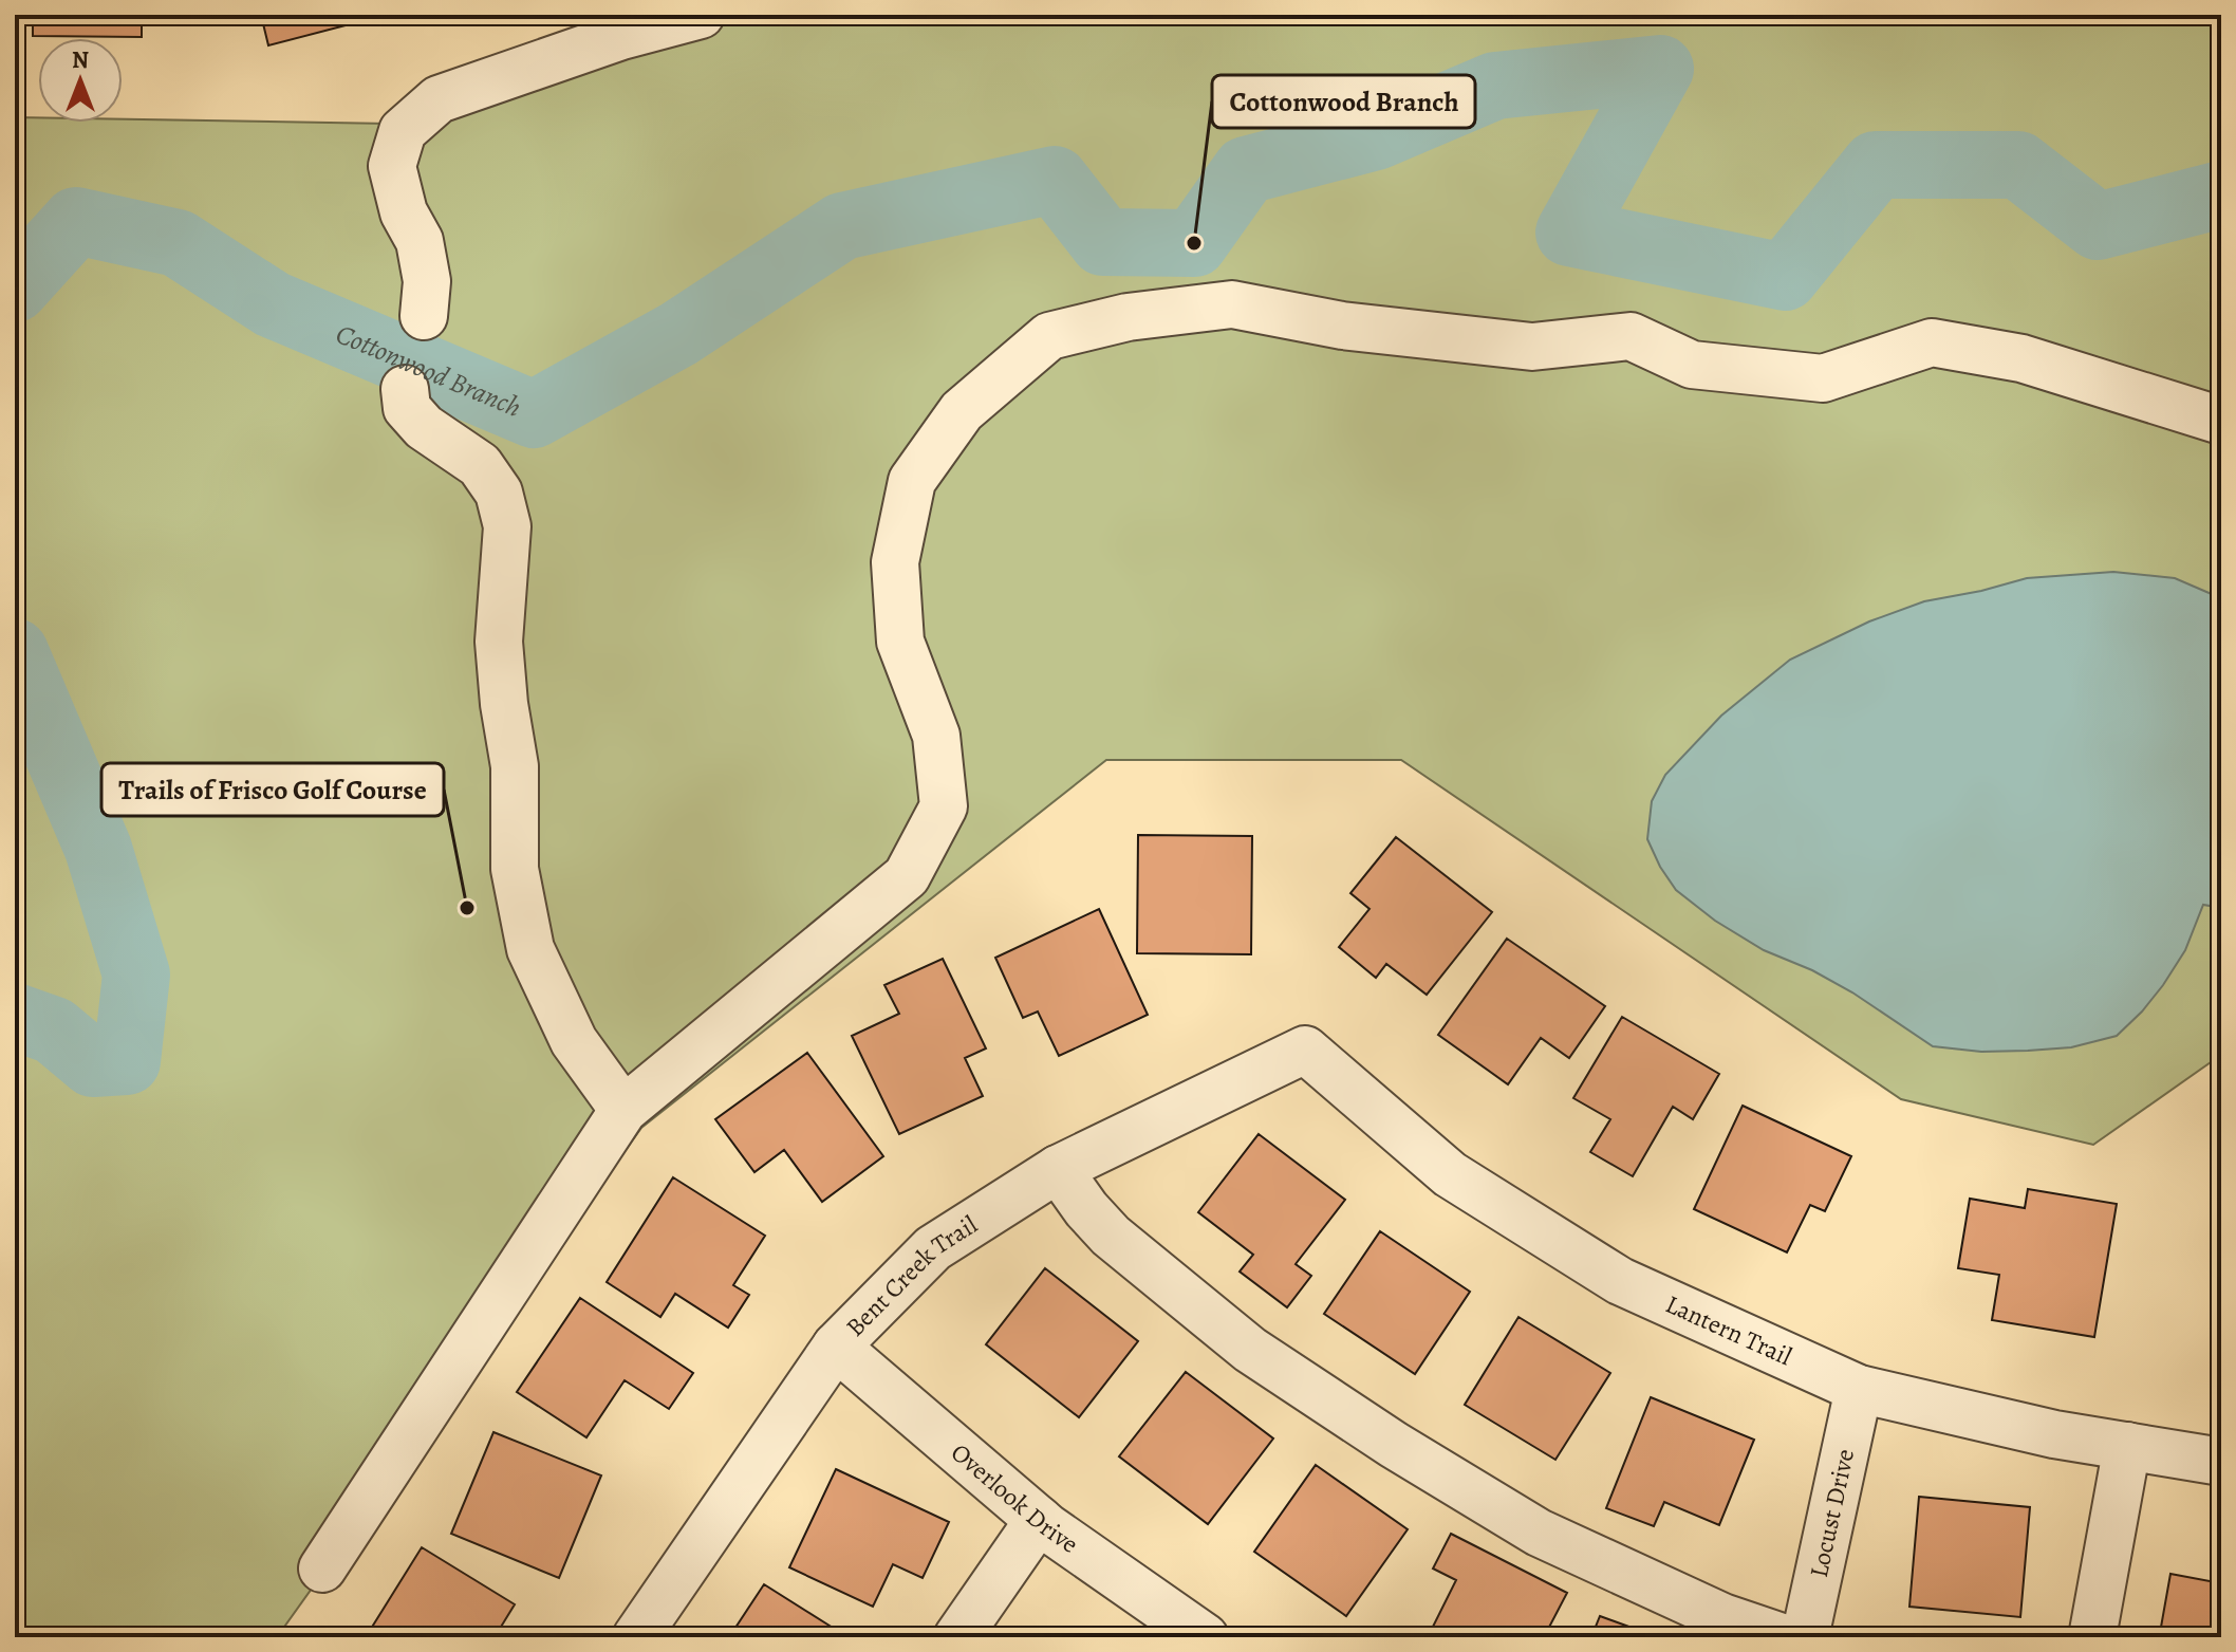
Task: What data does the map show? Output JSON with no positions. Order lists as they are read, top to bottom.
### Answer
{
  "streets": {
    "street": [
      "Bent Creek Trail",
      "Lantern Trail",
      "Overlook Drive",
      "Locust Drive"
    ]
  },
  "crossings": [
    ["Bent Creek Trail", "Lantern Trail"],
    ["Bent Creek Trail", "Overlook Drive"],
    ["Lantern Trail", "Locust Drive"]
  ],
  "water": ["Cottonwood Branch"],
  "places": ["Cottonwood Branch", "Trails of Frisco Golf Course"],
  "north": "top"
}
